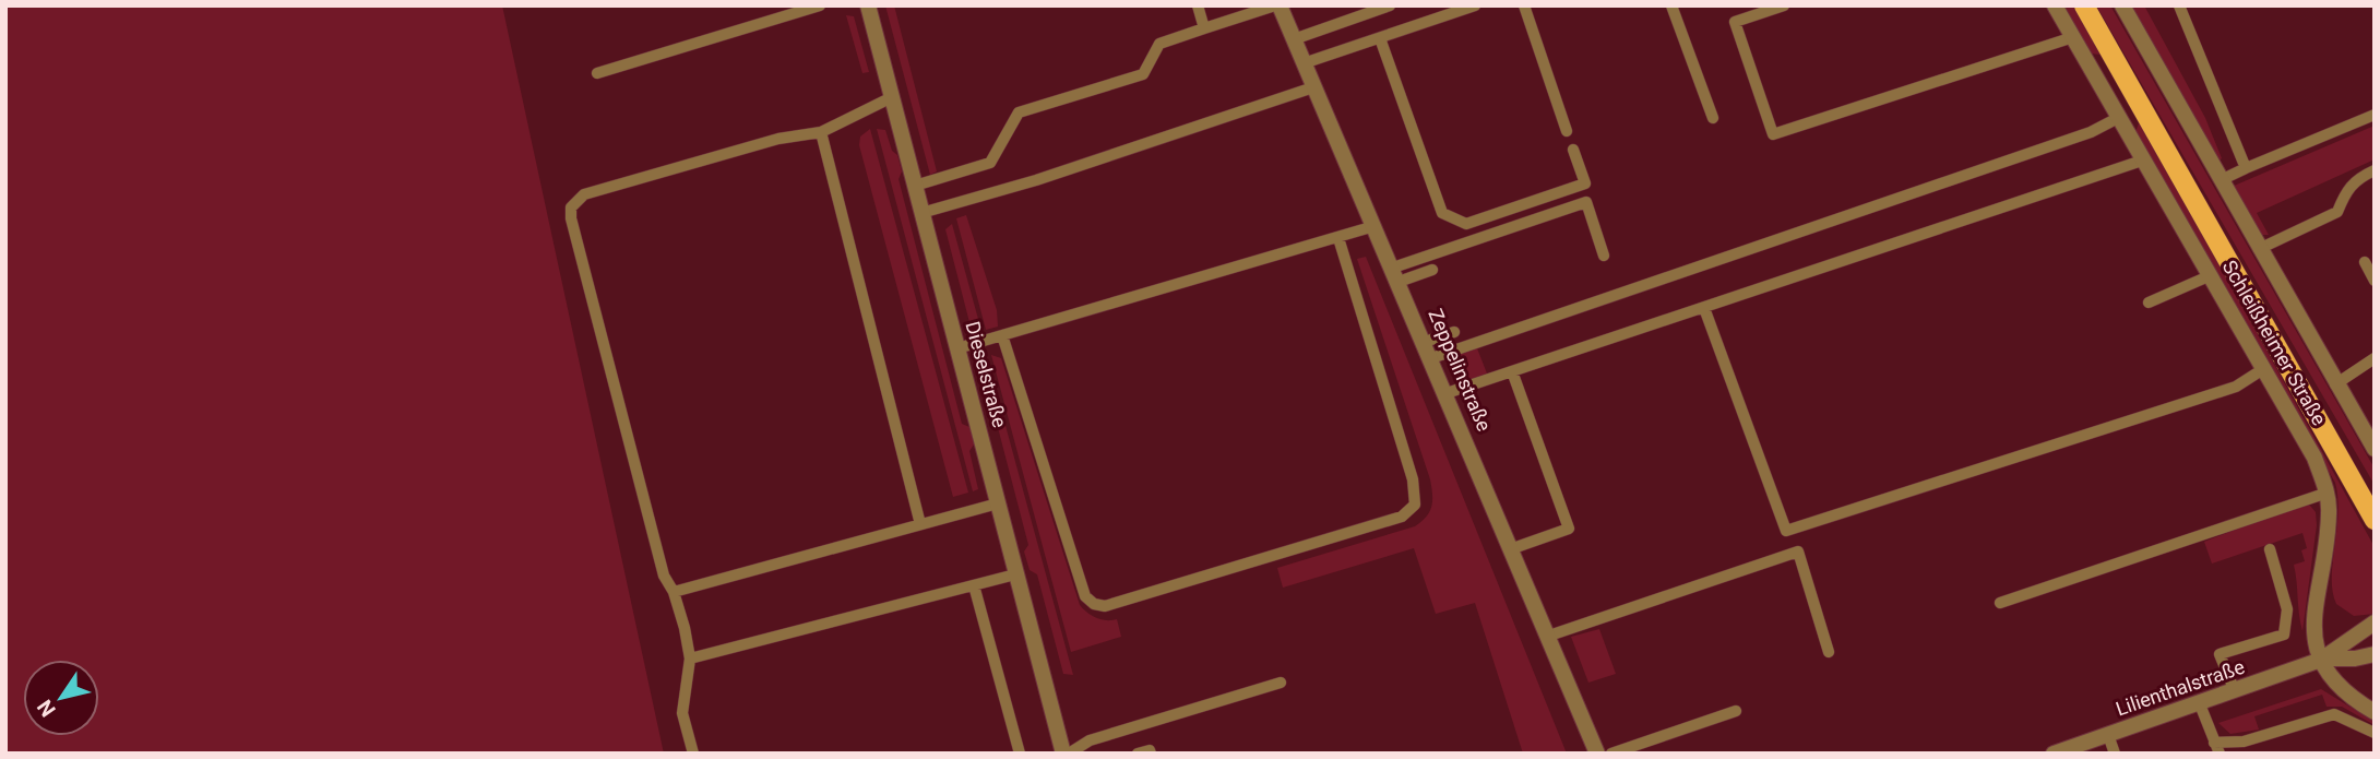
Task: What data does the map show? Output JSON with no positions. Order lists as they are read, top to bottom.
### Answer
{
  "streets": {
    "main road": ["Schleißheimer Straße"],
    "street": ["Zeppelinstraße", "Dieselstraße", "Lilienthalstraße"]
  },
  "crossings": [
    ["Schleißheimer Straße", "Lilienthalstraße"]
  ],
  "north": "bottom left"
}
